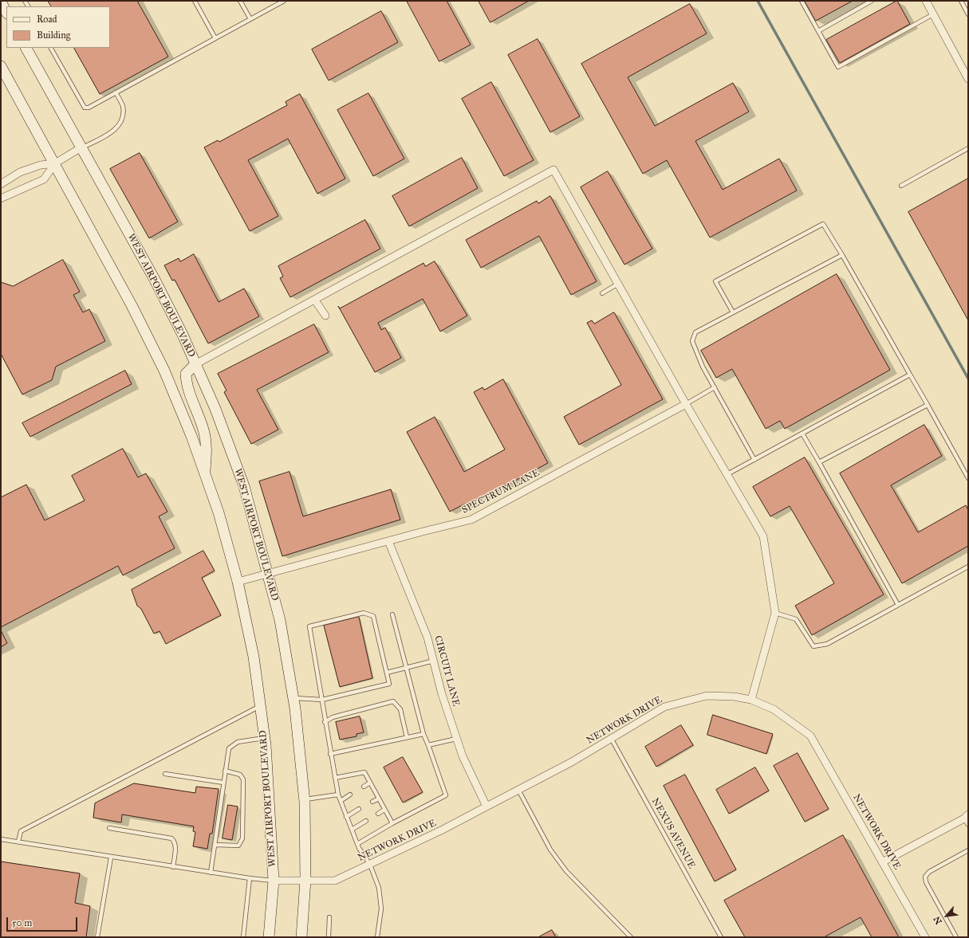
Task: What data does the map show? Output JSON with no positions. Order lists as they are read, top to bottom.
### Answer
{
  "streets": {
    "main road": ["WEST AIRPORT BOULEVARD"],
    "street": ["SPECTRUM LANE", "CIRCUIT LANE", "NETWORK DRIVE"],
    "lane": ["NEXUS AVENUE"]
  },
  "crossings": [
    ["WEST AIRPORT BOULEVARD", "SPECTRUM LANE"],
    ["WEST AIRPORT BOULEVARD", "NETWORK DRIVE"],
    ["SPECTRUM LANE", "CIRCUIT LANE"],
    ["CIRCUIT LANE", "NETWORK DRIVE"],
    ["NETWORK DRIVE", "NEXUS AVENUE"]
  ],
  "legend": ["Road", "Building"],
  "scale_bar": "50 m",
  "north": "bottom left"
}
